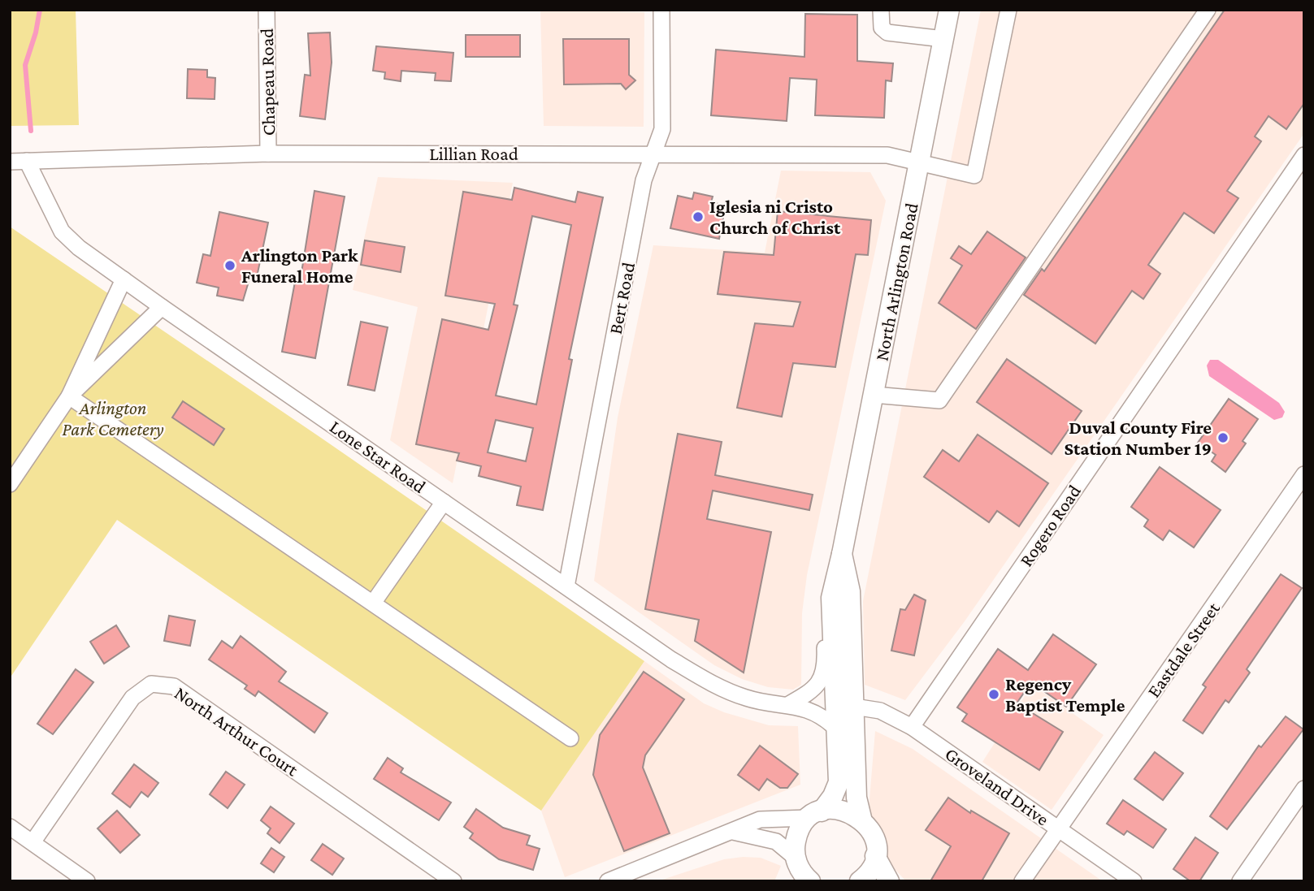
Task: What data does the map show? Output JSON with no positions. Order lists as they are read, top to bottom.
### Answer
{
  "streets": {
    "main road": ["North Arlington Road"],
    "street": [
      "Chapeau Road",
      "Lillian Road",
      "Bert Road",
      "Lone Star Road",
      "Rogero Road",
      "Eastdale Street",
      "North Arthur Court",
      "Groveland Drive"
    ]
  },
  "crossings": [
    ["Chapeau Road", "Lillian Road"],
    ["Lillian Road", "North Arlington Road"],
    ["Lillian Road", "Bert Road"],
    ["Lillian Road", "Lone Star Road"],
    ["North Arlington Road", "Lone Star Road"],
    ["North Arlington Road", "Groveland Drive"],
    ["Bert Road", "Lone Star Road"],
    ["Rogero Road", "Groveland Drive"],
    ["Eastdale Street", "Groveland Drive"]
  ],
  "parks": ["Arlington Park Cemetery"],
  "places": [
    "Iglesia ni Cristo Church of Christ",
    "Arlington Park Funeral Home",
    "Duval County Fire Station Number 19",
    "Regency Baptist Temple"
  ]
}
